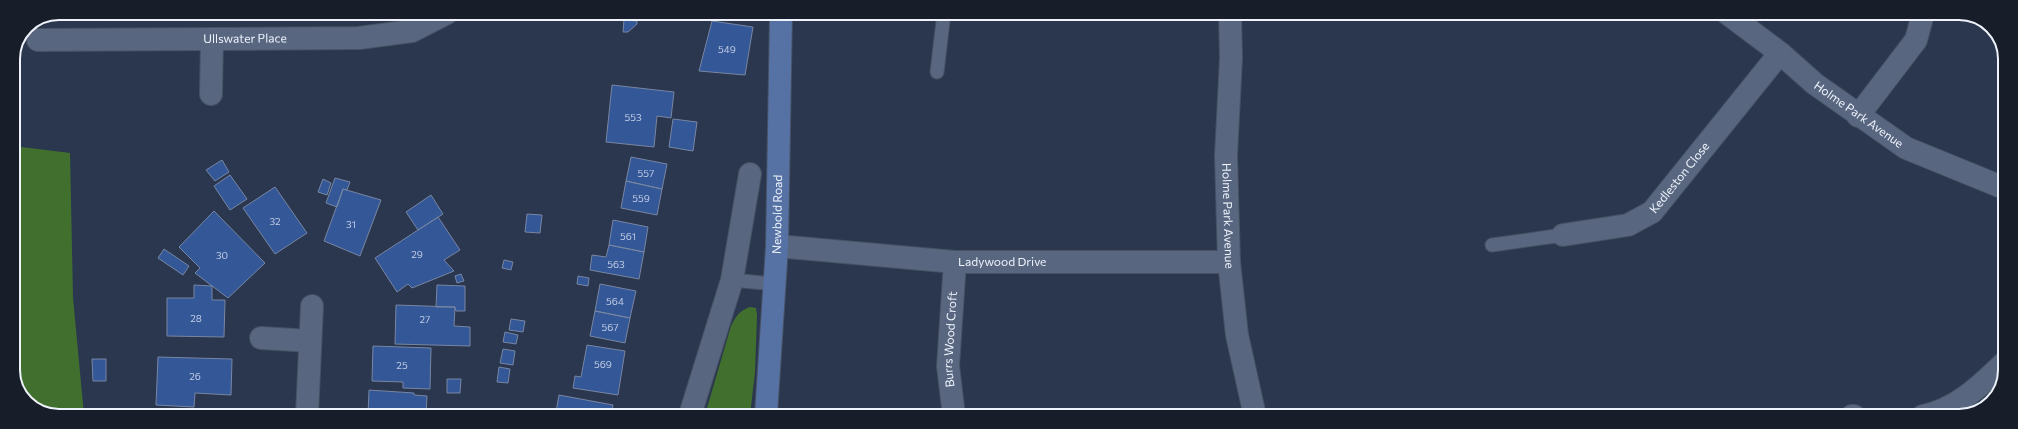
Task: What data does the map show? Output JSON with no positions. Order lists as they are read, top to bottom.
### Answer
{
  "streets": {
    "main road": ["Newbold Road"],
    "street": [
      "Ullswater Place",
      "Holme Park Avenue",
      "Kedleston Close",
      "Ladywood Drive",
      "Burrs Wood Croft"
    ]
  },
  "crossings": [
    ["Holme Park Avenue", "Kedleston Close"],
    ["Holme Park Avenue", "Ladywood Drive"],
    ["Newbold Road", "Ladywood Drive"],
    ["Ladywood Drive", "Burrs Wood Croft"]
  ],
  "house_numbers": [
    "549",
    "553",
    "557",
    "559",
    "32",
    "31",
    "561",
    "29",
    "30",
    "563",
    "564",
    "28",
    "27",
    "567",
    "569",
    "25",
    "26"
  ]
}
